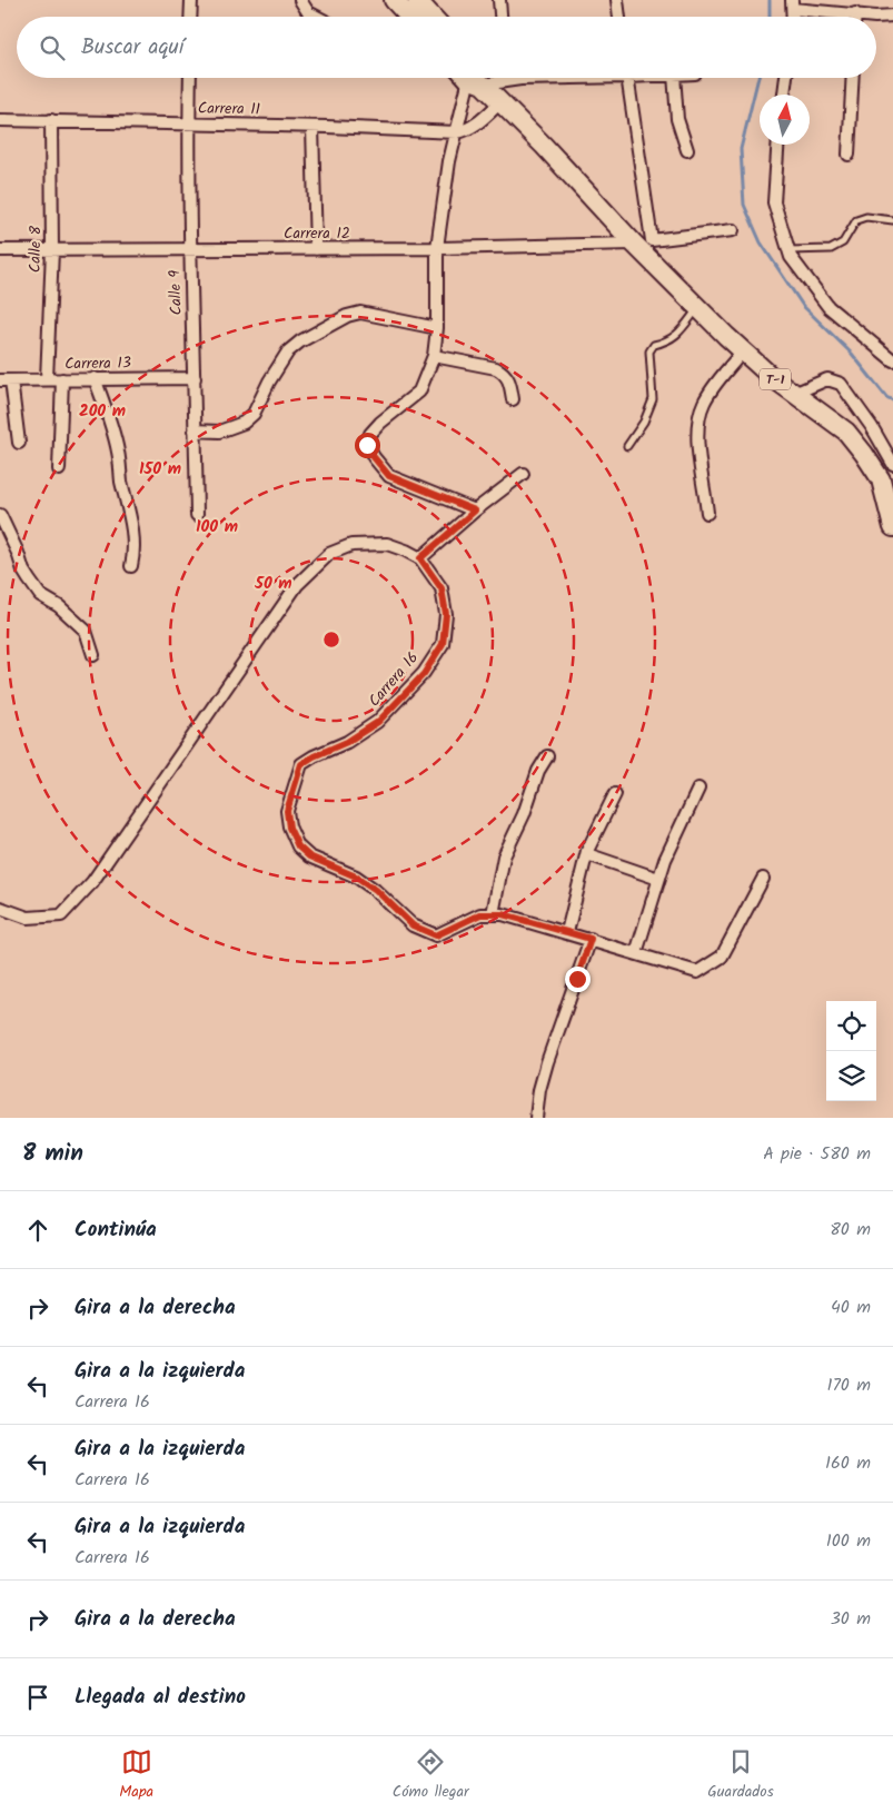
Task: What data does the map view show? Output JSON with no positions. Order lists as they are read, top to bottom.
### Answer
{
  "streets": {
    "highway": ["T-1"],
    "street": [
      "Carrera 11",
      "Carrera 12",
      "Calle 8",
      "Calle 9",
      "Carrera 13",
      "Carrera 16"
    ]
  },
  "crossings": [
    ["Carrera 11", "Calle 8"],
    ["Carrera 11", "Calle 9"],
    ["Carrera 12", "Calle 8"],
    ["Carrera 12", "Calle 9"],
    ["Carrera 12", "T-1"],
    ["Calle 8", "Carrera 13"],
    ["Calle 9", "Carrera 13"]
  ],
  "north": "top",
  "page": {
    "search": "Buscar aquí",
    "heading": ["8 min", "A pie · 580 m"],
    "list": [
      ["Continúa", "80 m"],
      ["Gira a la derecha", "40 m"],
      ["Gira a la izquierda", "Carrera 16", "170 m"],
      ["Gira a la izquierda", "Carrera 16", "160 m"],
      ["Gira a la izquierda", "Carrera 16", "100 m"],
      ["Gira a la derecha", "30 m"],
      "Llegada al destino"
    ],
    "nav": ["Mapa", "Cómo llegar", "Guardados"]
  },
  "rings": [
    "200 m",
    "150 m",
    "100 m",
    "50 m"
  ]
}
